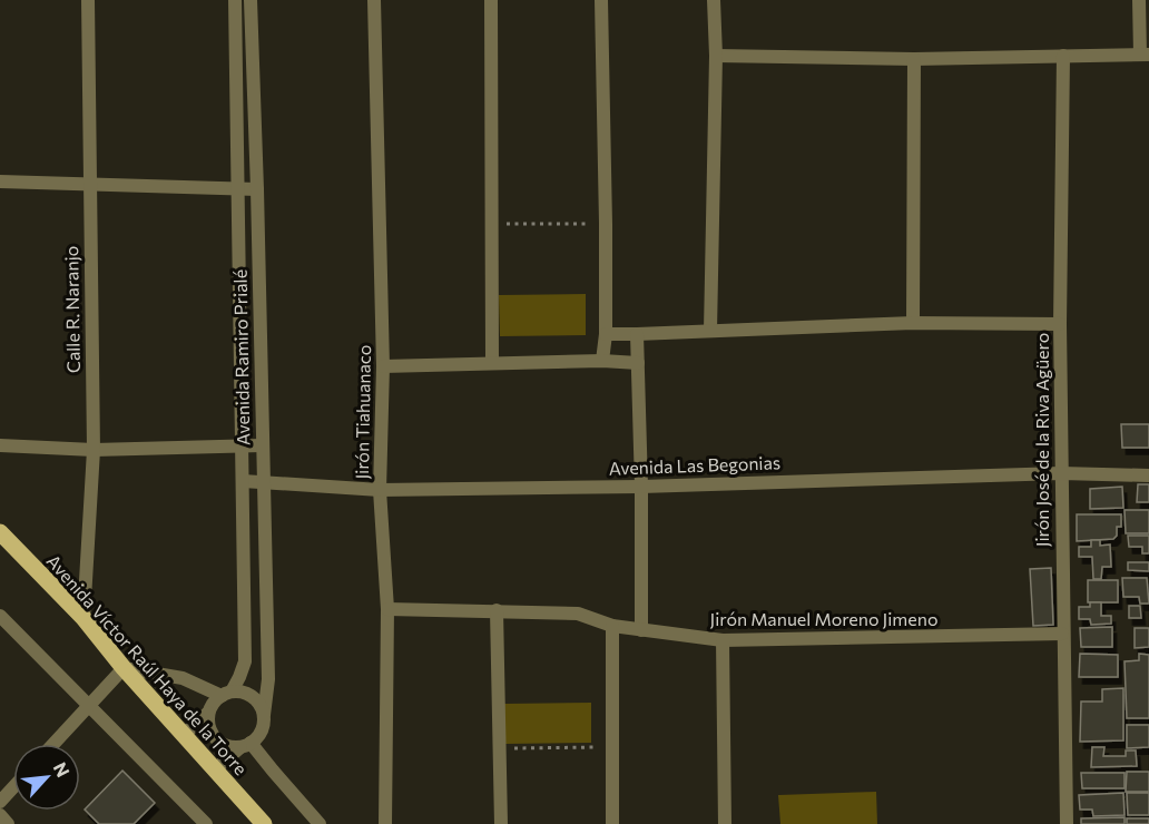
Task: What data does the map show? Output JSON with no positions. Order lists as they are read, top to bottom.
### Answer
{
  "streets": {
    "main road": ["Avenida Víctor Raúl Haya de la Torre"],
    "street": [
      "Calle R. Naranjo",
      "Avenida Ramiro Prialé",
      "Jirón Tiahuanaco",
      "Jirón José de la Riva Agüero",
      "Avenida Las Begonias",
      "Jirón Manuel Moreno Jimeno"
    ]
  },
  "crossings": [
    ["Calle R. Naranjo", "Avenida Víctor Raúl Haya de la Torre"],
    ["Avenida Ramiro Prialé", "Avenida Las Begonias"],
    ["Avenida Ramiro Prialé", "Avenida Víctor Raúl Haya de la Torre"],
    ["Jirón Tiahuanaco", "Avenida Las Begonias"],
    ["Jirón Tiahuanaco", "Jirón Manuel Moreno Jimeno"],
    ["Jirón José de la Riva Agüero", "Avenida Las Begonias"],
    ["Jirón José de la Riva Agüero", "Jirón Manuel Moreno Jimeno"]
  ],
  "north": "top right"
}
